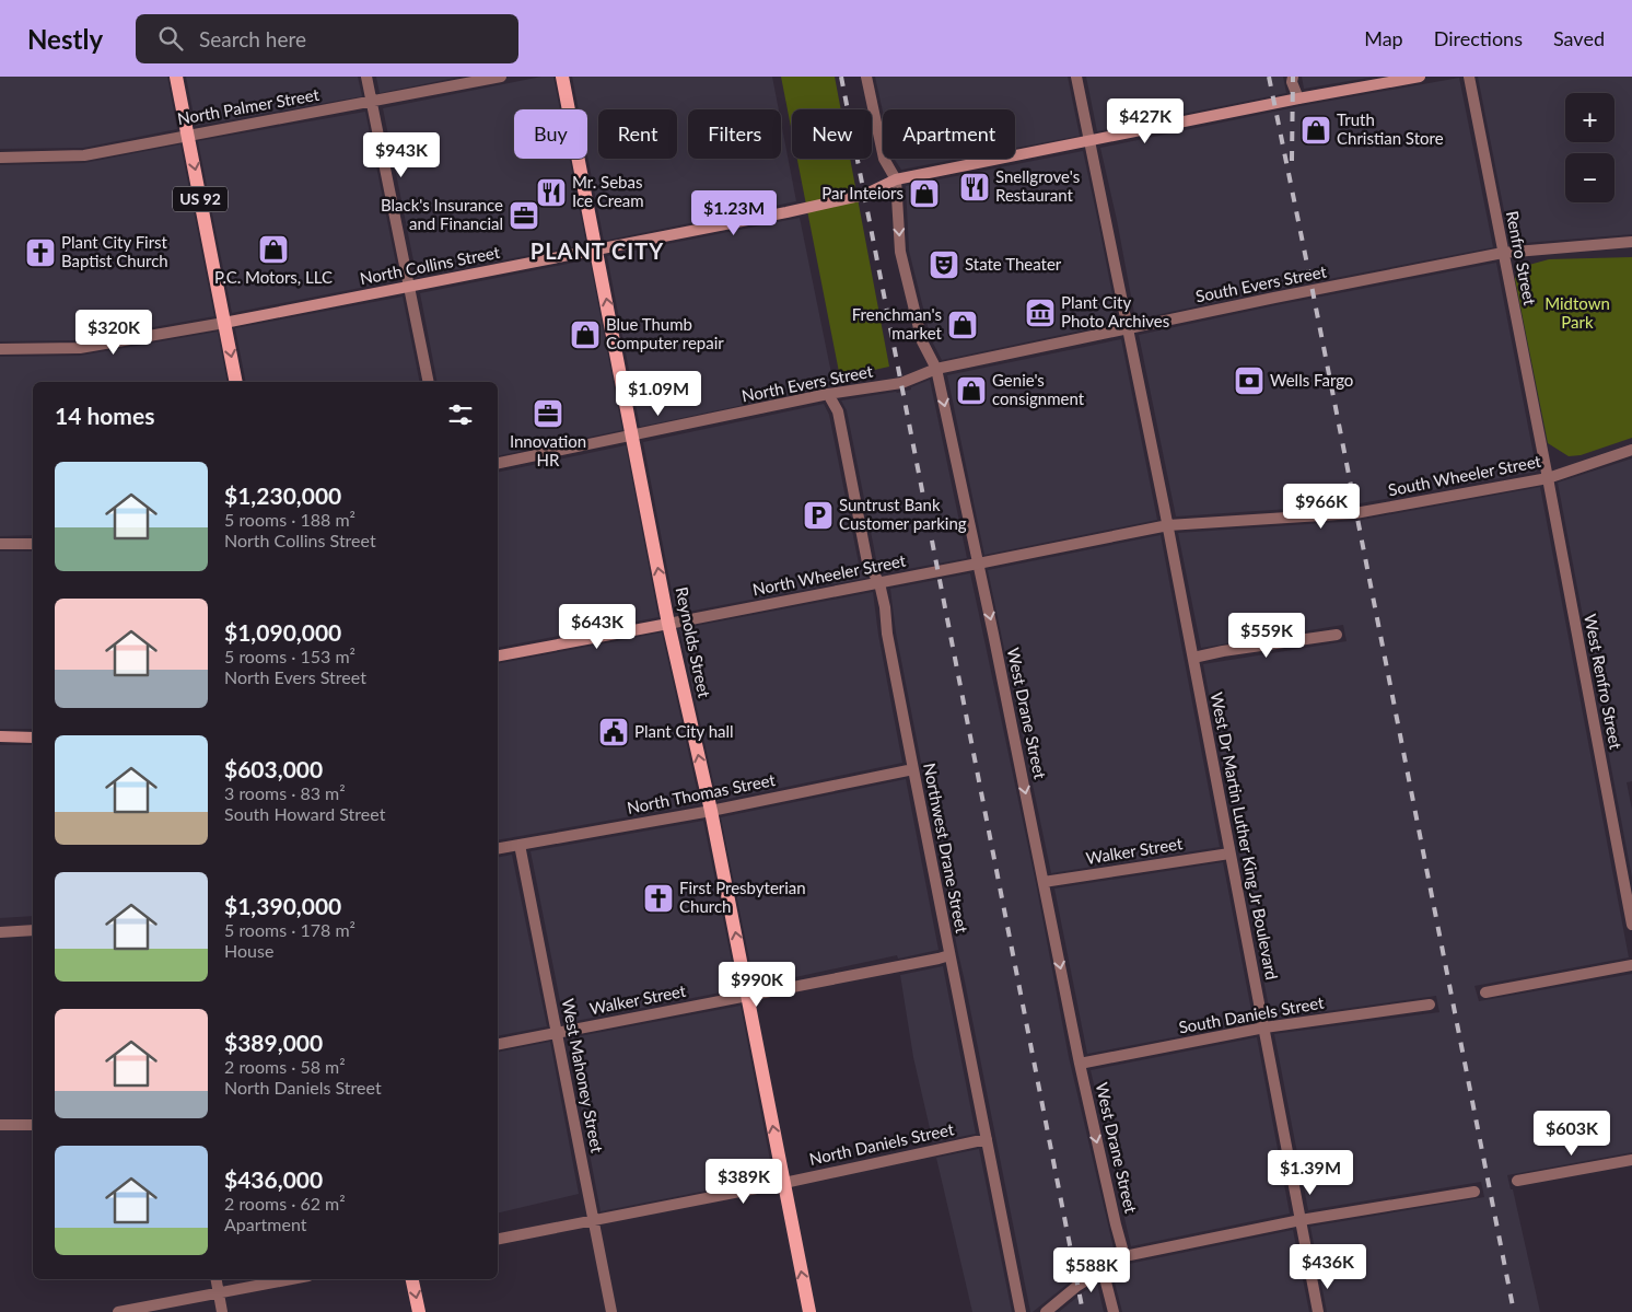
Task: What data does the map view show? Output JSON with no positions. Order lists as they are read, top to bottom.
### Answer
{
  "streets": {
    "main road": [
      "US 92",
      "North Collins Street",
      "North Wheeler Street",
      "Reynolds Street"
    ],
    "street": [
      "North Palmer Street",
      "Renfro Street",
      "South Evers Street",
      "North Evers Street",
      "South Wheeler Street",
      "West Renfro Street",
      "West Drane Street",
      "North Thomas Street",
      "West Dr Martin Luther King Jr Boulevard",
      "Northwest Drane Street",
      "Walker Street",
      "South Daniels Street",
      "West Mahoney Street",
      "North Daniels Street"
    ]
  },
  "crossings": [
    ["North Palmer Street", "US 92"],
    ["US 92", "North Collins Street"],
    ["Renfro Street", "South Evers Street"],
    ["Renfro Street", "South Wheeler Street"],
    ["Renfro Street", "West Renfro Street"],
    ["North Collins Street", "Reynolds Street"],
    ["North Collins Street", "West Drane Street"],
    ["North Collins Street", "West Dr Martin Luther King Jr Boulevard"],
    ["South Evers Street", "North Evers Street"],
    ["South Evers Street", "West Drane Street"],
    ["South Evers Street", "West Dr Martin Luther King Jr Boulevard"],
    ["North Evers Street", "Reynolds Street"],
    ["North Evers Street", "Northwest Drane Street"],
    ["South Wheeler Street", "North Wheeler Street"],
    ["South Wheeler Street", "West Renfro Street"],
    ["South Wheeler Street", "West Dr Martin Luther King Jr Boulevard"],
    ["North Wheeler Street", "Reynolds Street"],
    ["North Wheeler Street", "West Drane Street"],
    ["North Wheeler Street", "West Dr Martin Luther King Jr Boulevard"],
    ["North Wheeler Street", "Northwest Drane Street"],
    ["Reynolds Street", "North Thomas Street"],
    ["Reynolds Street", "Walker Street"],
    ["Reynolds Street", "North Daniels Street"],
    ["West Drane Street", "Walker Street"],
    ["West Drane Street", "South Daniels Street"],
    ["North Thomas Street", "Northwest Drane Street"],
    ["North Thomas Street", "West Mahoney Street"],
    ["West Dr Martin Luther King Jr Boulevard", "Walker Street"],
    ["West Dr Martin Luther King Jr Boulevard", "South Daniels Street"],
    ["Northwest Drane Street", "Walker Street"],
    ["Northwest Drane Street", "North Daniels Street"],
    ["Walker Street", "West Mahoney Street"],
    ["West Mahoney Street", "North Daniels Street"]
  ],
  "one_way": ["Reynolds Street", "West Drane Street"],
  "districts": ["PLANT CITY"],
  "parks": ["Midtown Park"],
  "places": {
    "shop": [
      "Truth Christian Store",
      "Par Inteiors",
      "P.C. Motors, LLC",
      "Frenchman's market",
      "Blue Thumb Computer repair",
      "Genie's consignment"
    ],
    "restaurant": ["Snellgrove's Restaurant", "Mr. Sebas Ice Cream"],
    "office": ["Black's Insurance and Financial", "Innovation HR"],
    "church": ["Plant City First Baptist Church", "First Presbyterian Church"],
    "theatre": ["State Theater"],
    "museum": ["Plant City Photo Archives"],
    "bank": ["Wells Fargo"],
    "parking": ["Suntrust Bank Customer parking"],
    "public building": ["Plant City hall"]
  },
  "page": {
    "header": "Nestly",
    "search": "Search here",
    "nav": ["Map", "Directions", "Saved"],
    "map_buttons": ["+", "−"],
    "price": [
      "$427K",
      "$943K",
      "$1.23M",
      "$320K",
      "$1.09M",
      "$966K",
      "$643K",
      "$559K",
      "$990K",
      "$603K",
      "$1.39M",
      "$389K",
      "$436K",
      "$588K"
    ],
    "chip": [
      "Buy",
      "Rent",
      "Filters",
      "New",
      "Apartment"
    ],
    "heading": "14 homes",
    "list": [
      {
        "name": "$1,230,000",
        "note": "5 rooms · 188 m² · North Collins Street"
      },
      {
        "name": "$1,090,000",
        "note": "5 rooms · 153 m² · North Evers Street"
      },
      {
        "name": "$603,000",
        "note": "3 rooms · 83 m² · South Howard Street"
      },
      {
        "name": "$1,390,000",
        "note": "5 rooms · 178 m² · House"
      },
      {
        "name": "$389,000",
        "note": "2 rooms · 58 m² · North Daniels Street"
      },
      {
        "name": "$436,000",
        "note": "2 rooms · 62 m² · Apartment"
      }
    ]
  }
}
